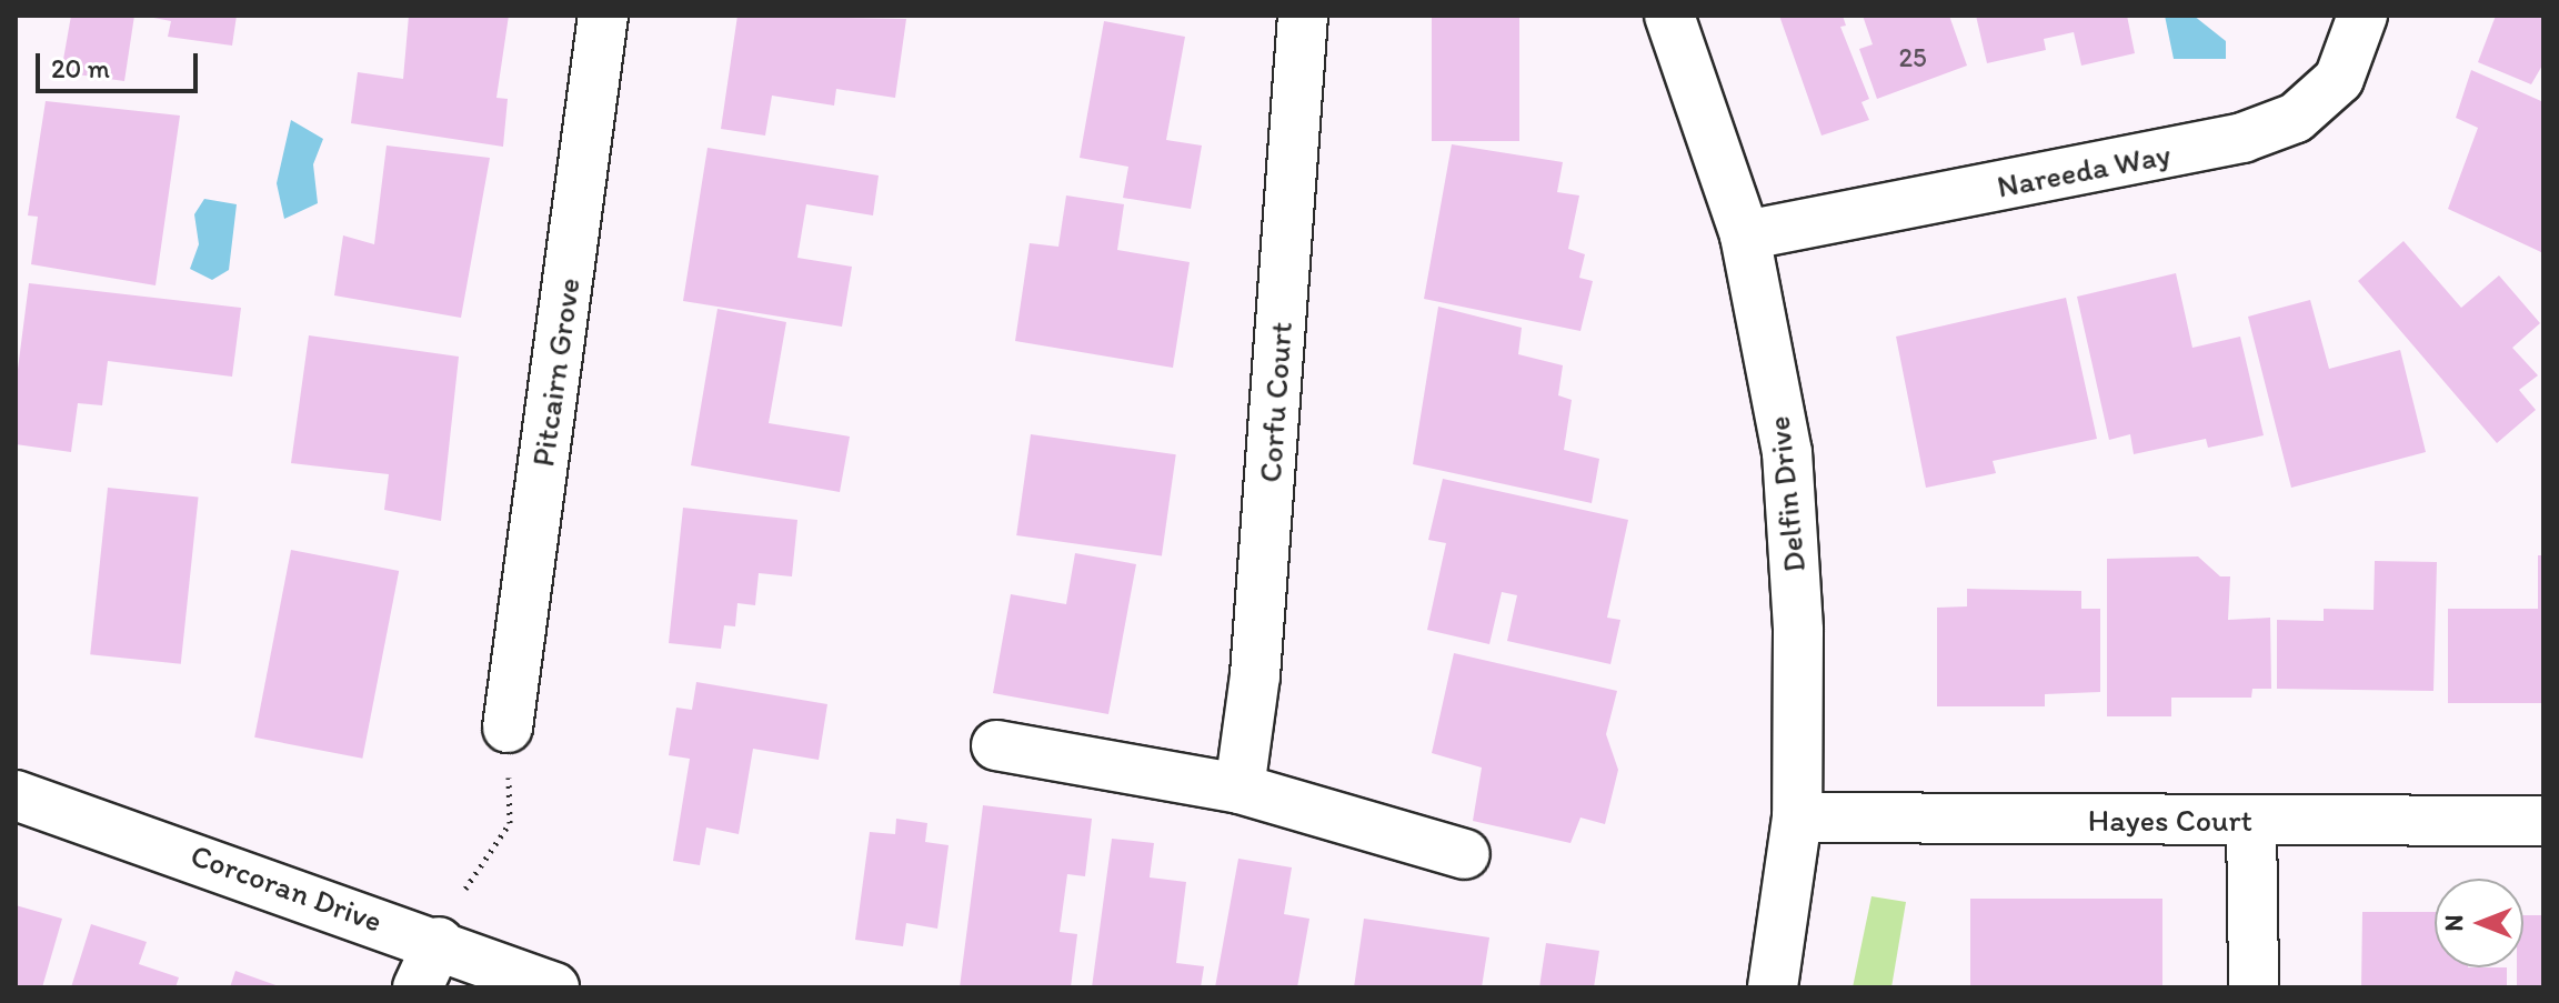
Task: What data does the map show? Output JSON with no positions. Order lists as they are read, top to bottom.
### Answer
{
  "streets": {
    "street": [
      "Nareeda Way",
      "Pitcairn Grove",
      "Corfu Court",
      "Delfin Drive",
      "Hayes Court",
      "Corcoran Drive"
    ]
  },
  "crossings": [
    ["Nareeda Way", "Delfin Drive"],
    ["Delfin Drive", "Hayes Court"]
  ],
  "house_numbers": ["25"],
  "scale_bar": "20 m",
  "north": "left"
}
